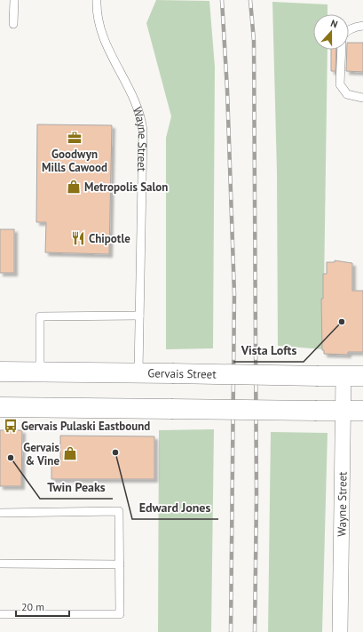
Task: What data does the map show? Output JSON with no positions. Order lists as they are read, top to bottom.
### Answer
{
  "streets": {
    "main road": ["Gervais Street"],
    "street": ["Wayne Street"]
  },
  "crossings": [
    ["Wayne Street", "Gervais Street"]
  ],
  "places": {
    "office": ["Goodwyn Mills Cawood"],
    "shop": ["Metropolis Salon", "Gervais & Vine"],
    "restaurant": ["Chipotle"],
    "other": ["Vista Lofts", "Edward Jones", "Twin Peaks"],
    "bus stop": ["Gervais Pulaski Eastbound"]
  },
  "scale_bar": "20 m",
  "north": "top"
}
